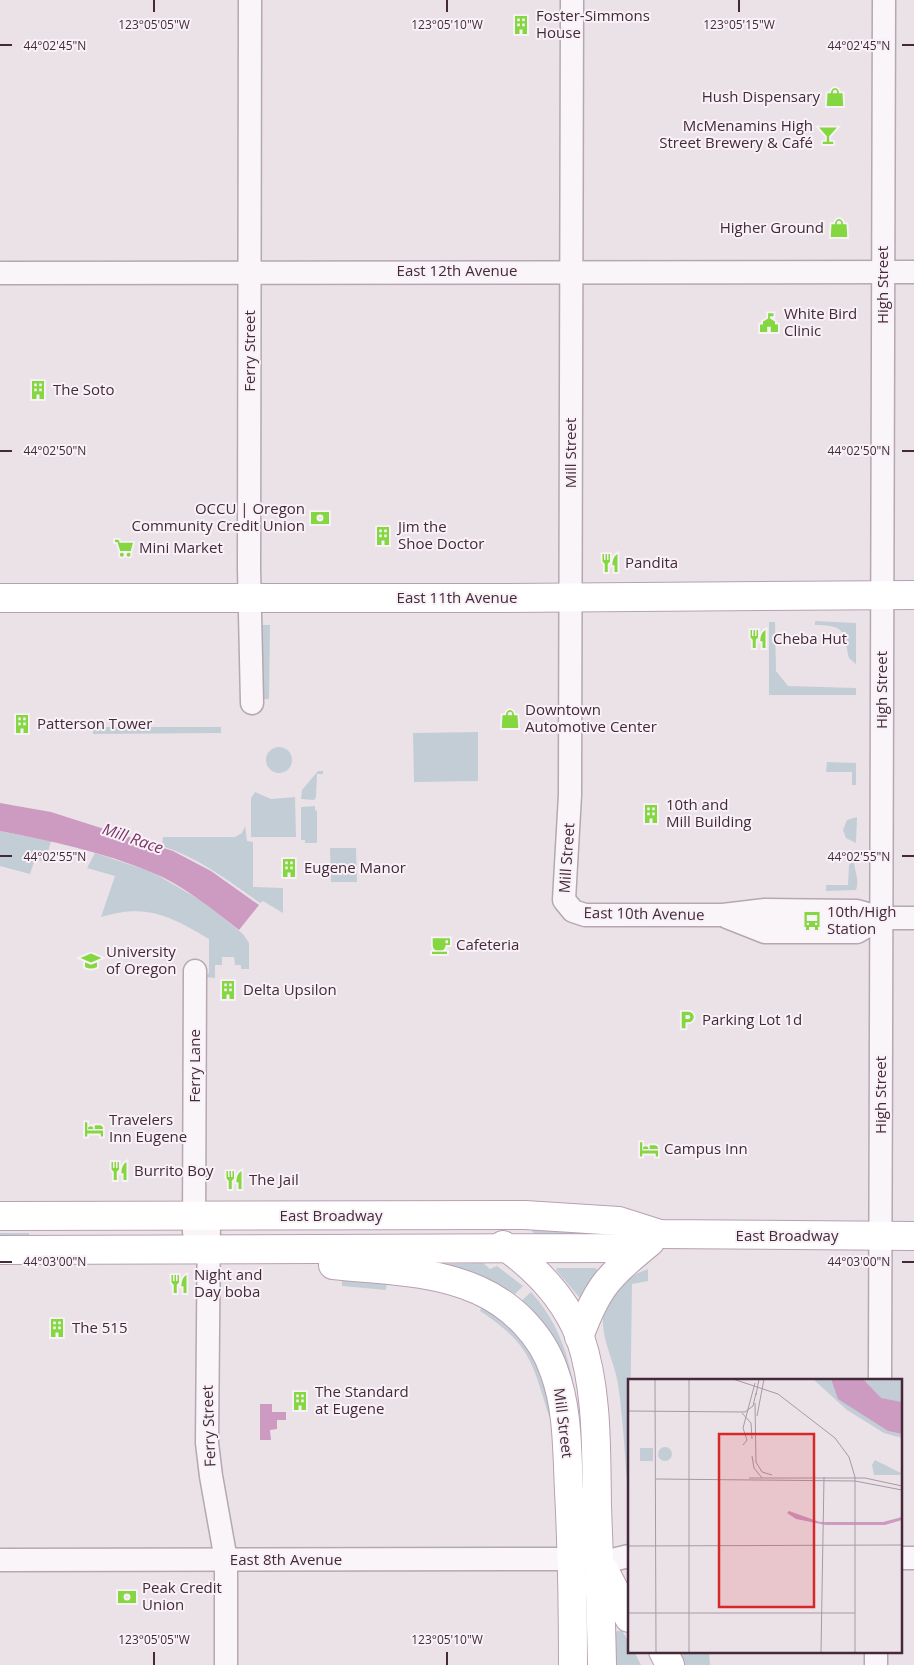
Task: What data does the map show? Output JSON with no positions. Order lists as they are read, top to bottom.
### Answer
{
  "streets": {
    "main road": ["Mill Street", "East 11th Avenue", "East Broadway"],
    "street": [
      "East 12th Avenue",
      "High Street",
      "Ferry Street",
      "East 10th Avenue",
      "Ferry Lane",
      "East 8th Avenue"
    ]
  },
  "crossings": [
    ["East 12th Avenue", "High Street"],
    ["East 12th Avenue", "Ferry Street"],
    ["East 12th Avenue", "Mill Street"],
    ["High Street", "East 11th Avenue"],
    ["High Street", "East 10th Avenue"],
    ["High Street", "East Broadway"],
    ["Ferry Street", "East 11th Avenue"],
    ["Ferry Street", "Ferry Lane"],
    ["Ferry Street", "East Broadway"],
    ["Ferry Street", "East 8th Avenue"],
    ["Mill Street", "East 11th Avenue"],
    ["Mill Street", "East 10th Avenue"],
    ["Mill Street", "East Broadway"],
    ["Mill Street", "East 8th Avenue"],
    ["Ferry Lane", "East Broadway"]
  ],
  "water": ["Mill Race"],
  "places": {
    "building": [
      "Foster-Simmons House",
      "The Soto",
      "Jim the Shoe Doctor",
      "Patterson Tower",
      "10th and Mill Building",
      "Eugene Manor",
      "Delta Upsilon",
      "The 515",
      "The Standard at Eugene"
    ],
    "shop": ["Hush Dispensary", "Higher Ground", "Downtown Automotive Center"],
    "bar": ["McMenamins High Street Brewery & Café"],
    "public building": ["White Bird Clinic"],
    "bank": ["OCCU | Oregon Community Credit Union", "Peak Credit Union"],
    "supermarket": ["Mini Market"],
    "restaurant": [
      "Pandita",
      "Cheba Hut",
      "Burrito Boy",
      "The Jail",
      "Night and Day boba"
    ],
    "bus stop": ["10th/High Station"],
    "cafe": ["Cafeteria"],
    "school or university": ["University of Oregon"],
    "parking": ["Parking Lot 1d"],
    "hotel": ["Travelers Inn Eugene", "Campus Inn"]
  },
  "coordinates": [
    "123°05'05\"W",
    "123°05'10\"W",
    "123°05'15\"W",
    "44°02'45\"N",
    "44°02'50\"N",
    "44°02'55\"N",
    "44°03'00\"N"
  ]
}
